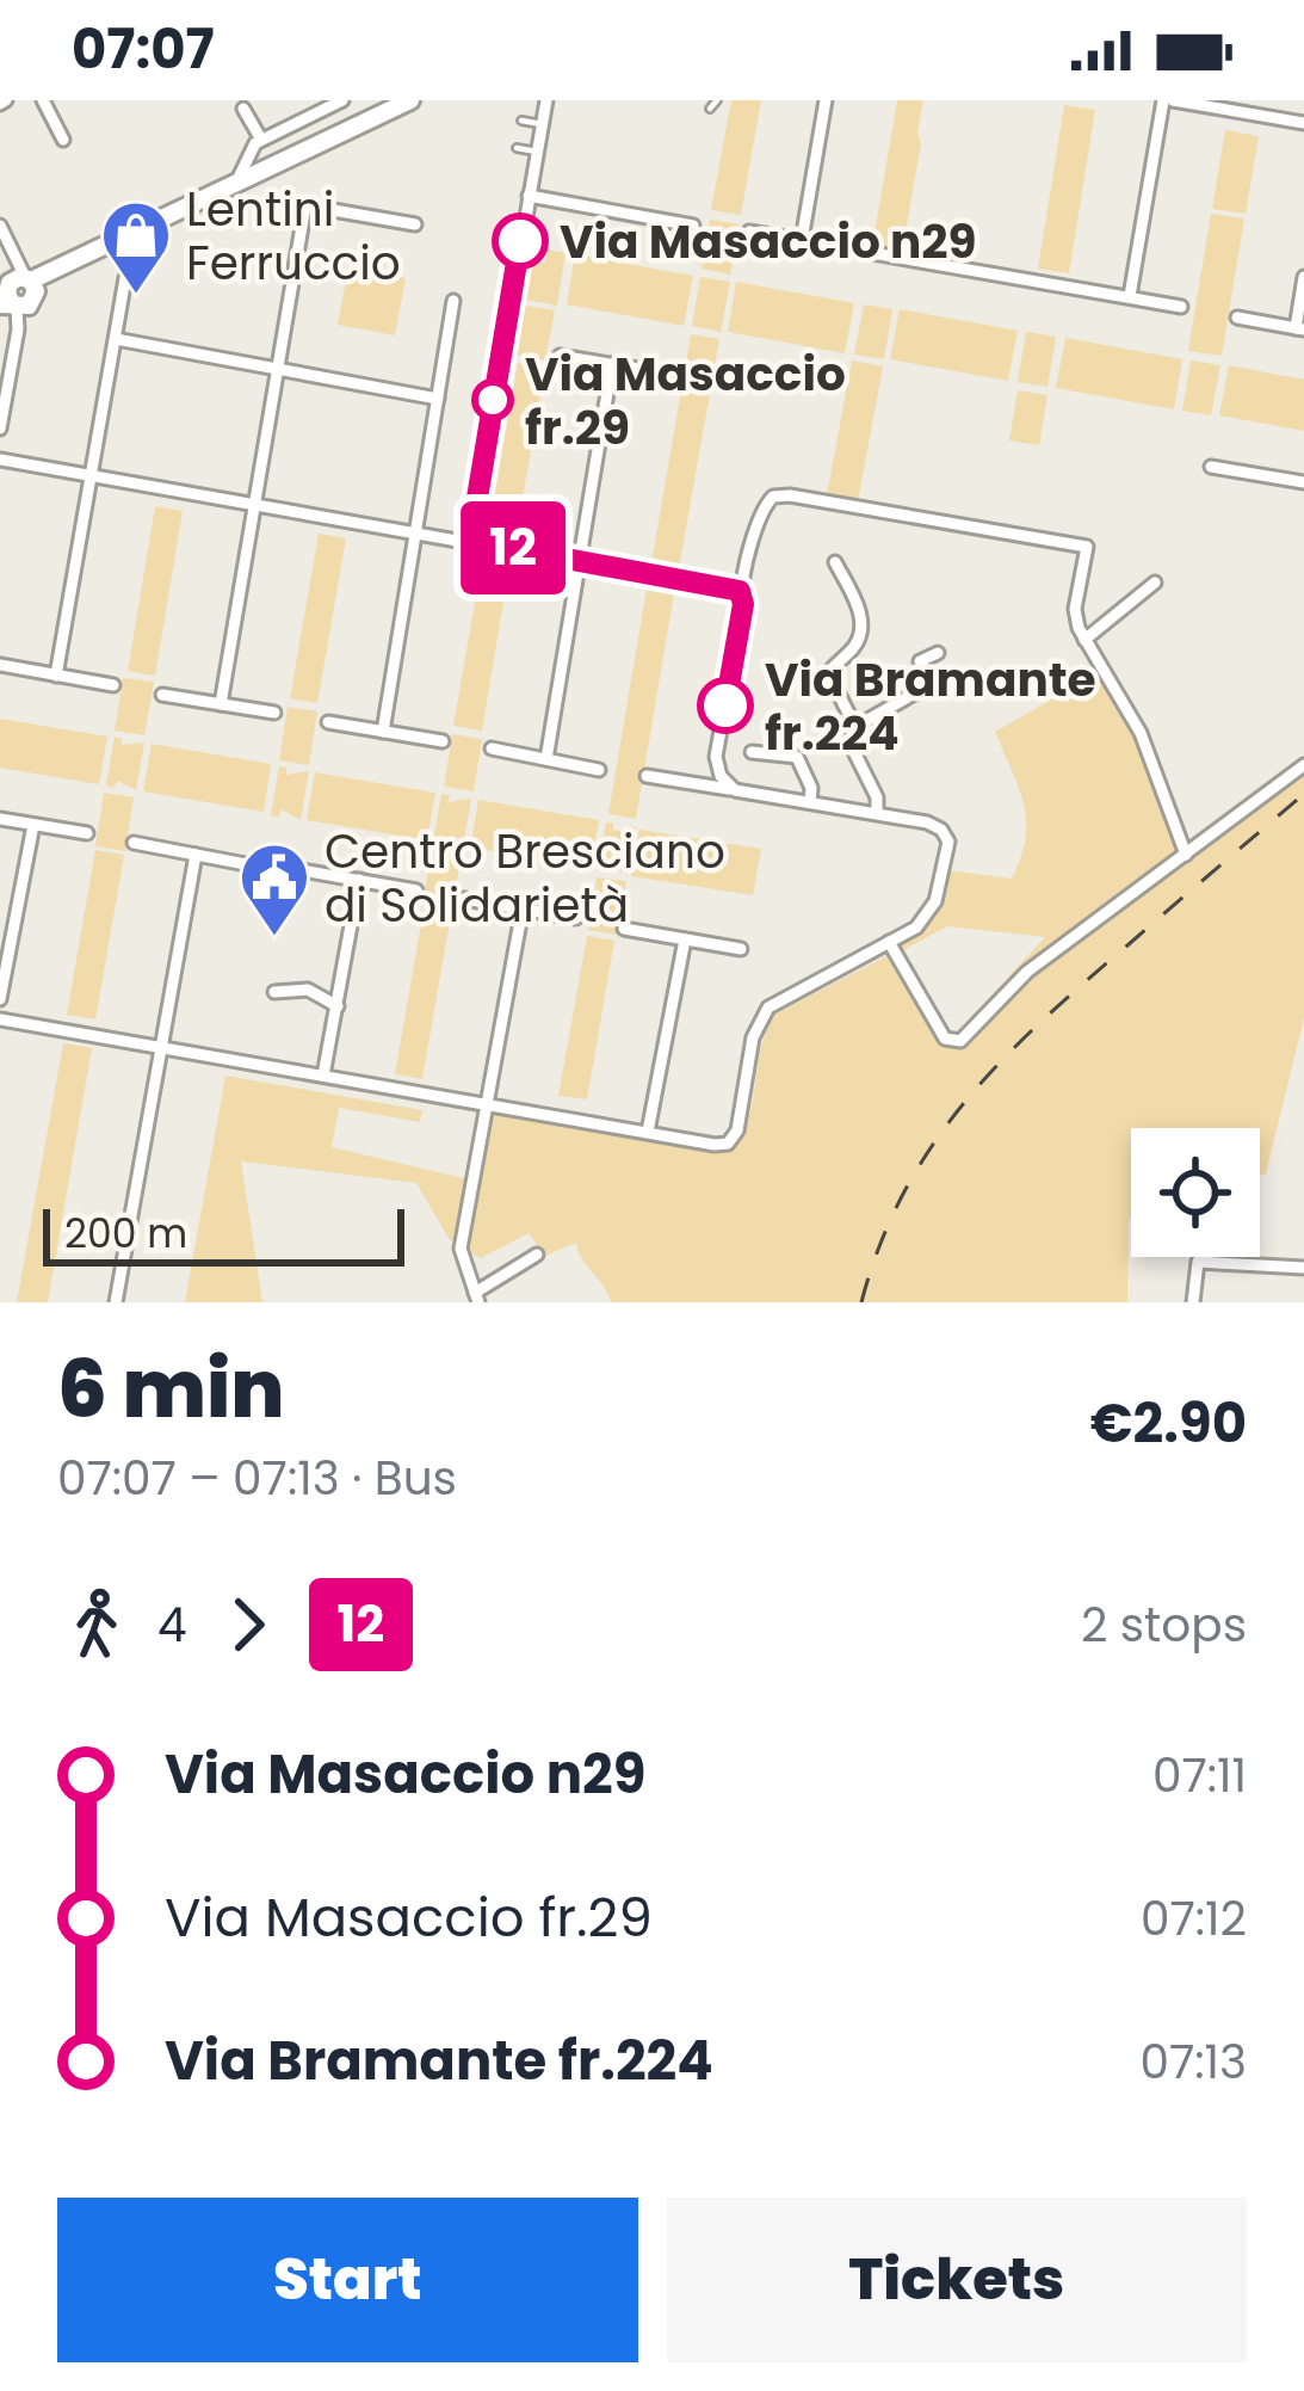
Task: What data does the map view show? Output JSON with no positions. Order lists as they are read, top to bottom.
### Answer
{
  "places": {
    "other": ["Via Masaccio n29", "Via Masaccio fr.29", "Via Bramante fr.224"],
    "shop": ["Lentini Ferruccio"],
    "public building": ["Centro Bresciano di Solidarietà"]
  },
  "lines": ["bus line 12"],
  "scale_bar": "200 m",
  "page": {
    "status": "07:07",
    "on_map": "12",
    "scale": "200 m",
    "heading": ["6 min", "07:07 – 07:13 · Bus", "€2.90"],
    "legs": ["4", "12", "2 stops"],
    "list": [
      {
        "name": "Via Masaccio n29",
        "value": "07:11"
      },
      {
        "name": "Via Masaccio fr.29",
        "value": "07:12"
      },
      {
        "name": "Via Bramante fr.224",
        "value": "07:13"
      }
    ],
    "buttons": ["Start", "Tickets"]
  }
}
